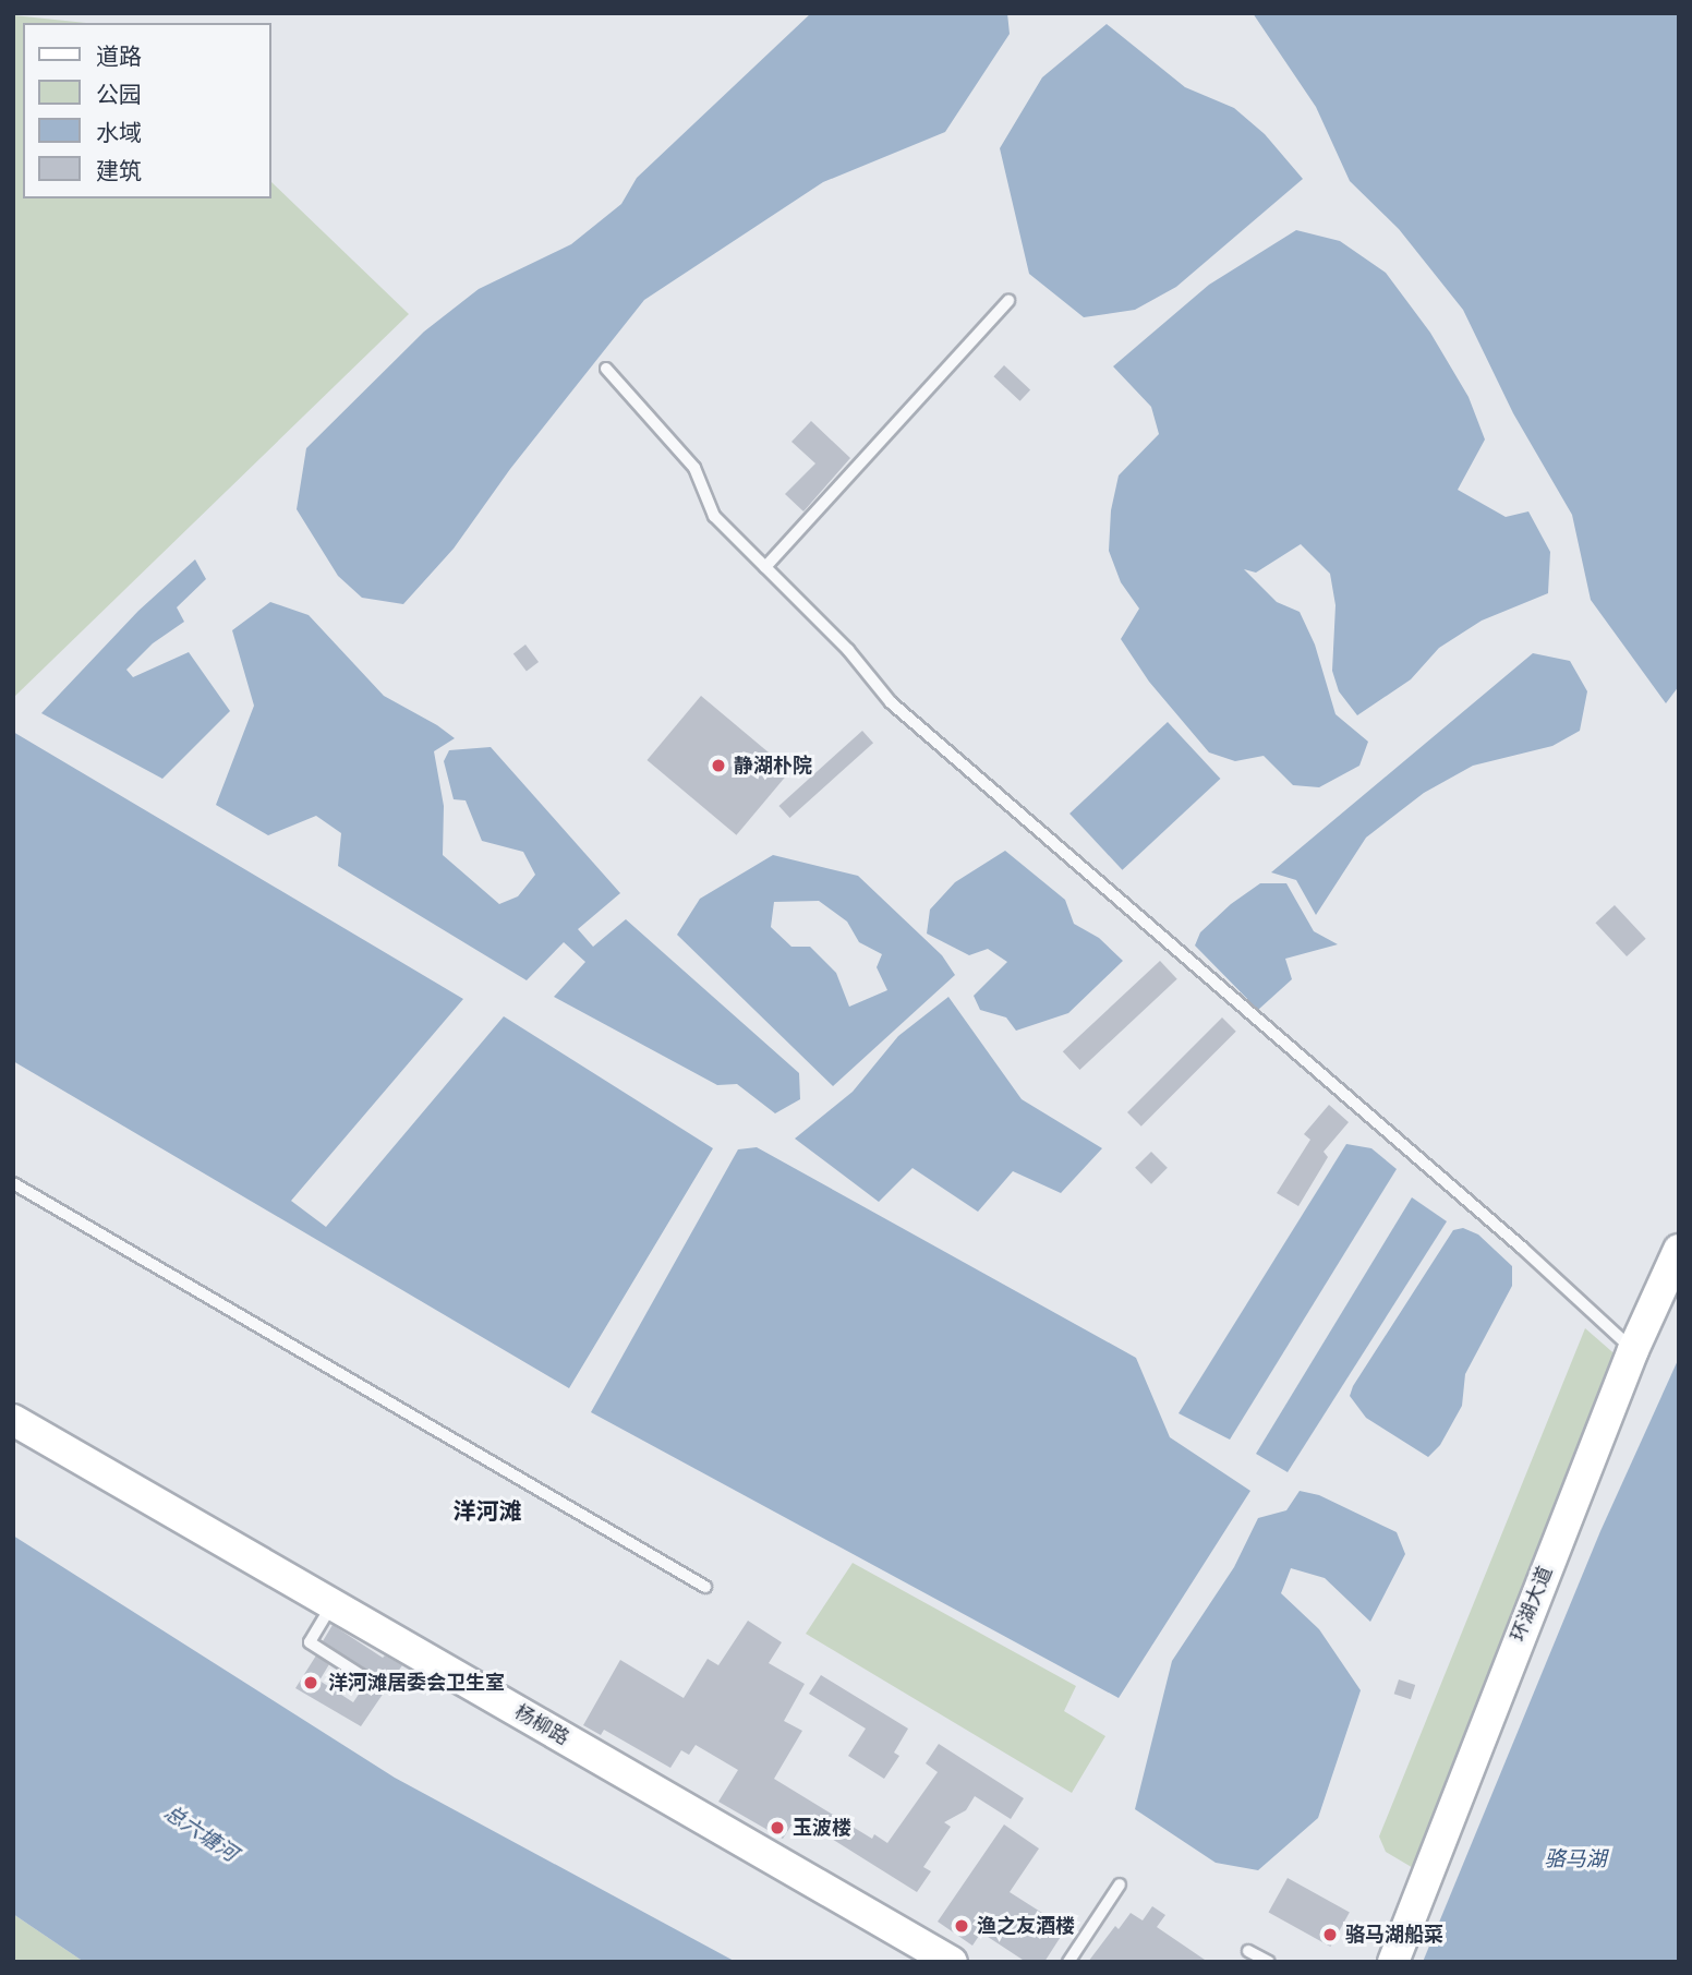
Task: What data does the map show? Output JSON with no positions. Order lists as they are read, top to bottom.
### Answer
{
  "streets": {
    "street": ["环湖大道", "杨柳路"]
  },
  "districts": ["洋河滩"],
  "water": ["总六塘河", "骆马湖"],
  "places": [
    "静湖朴院",
    "洋河滩居委会卫生室",
    "玉波楼",
    "渔之友酒楼",
    "骆马湖船菜"
  ],
  "legend": [
    "道路",
    "公园",
    "水域",
    "建筑"
  ]
}
